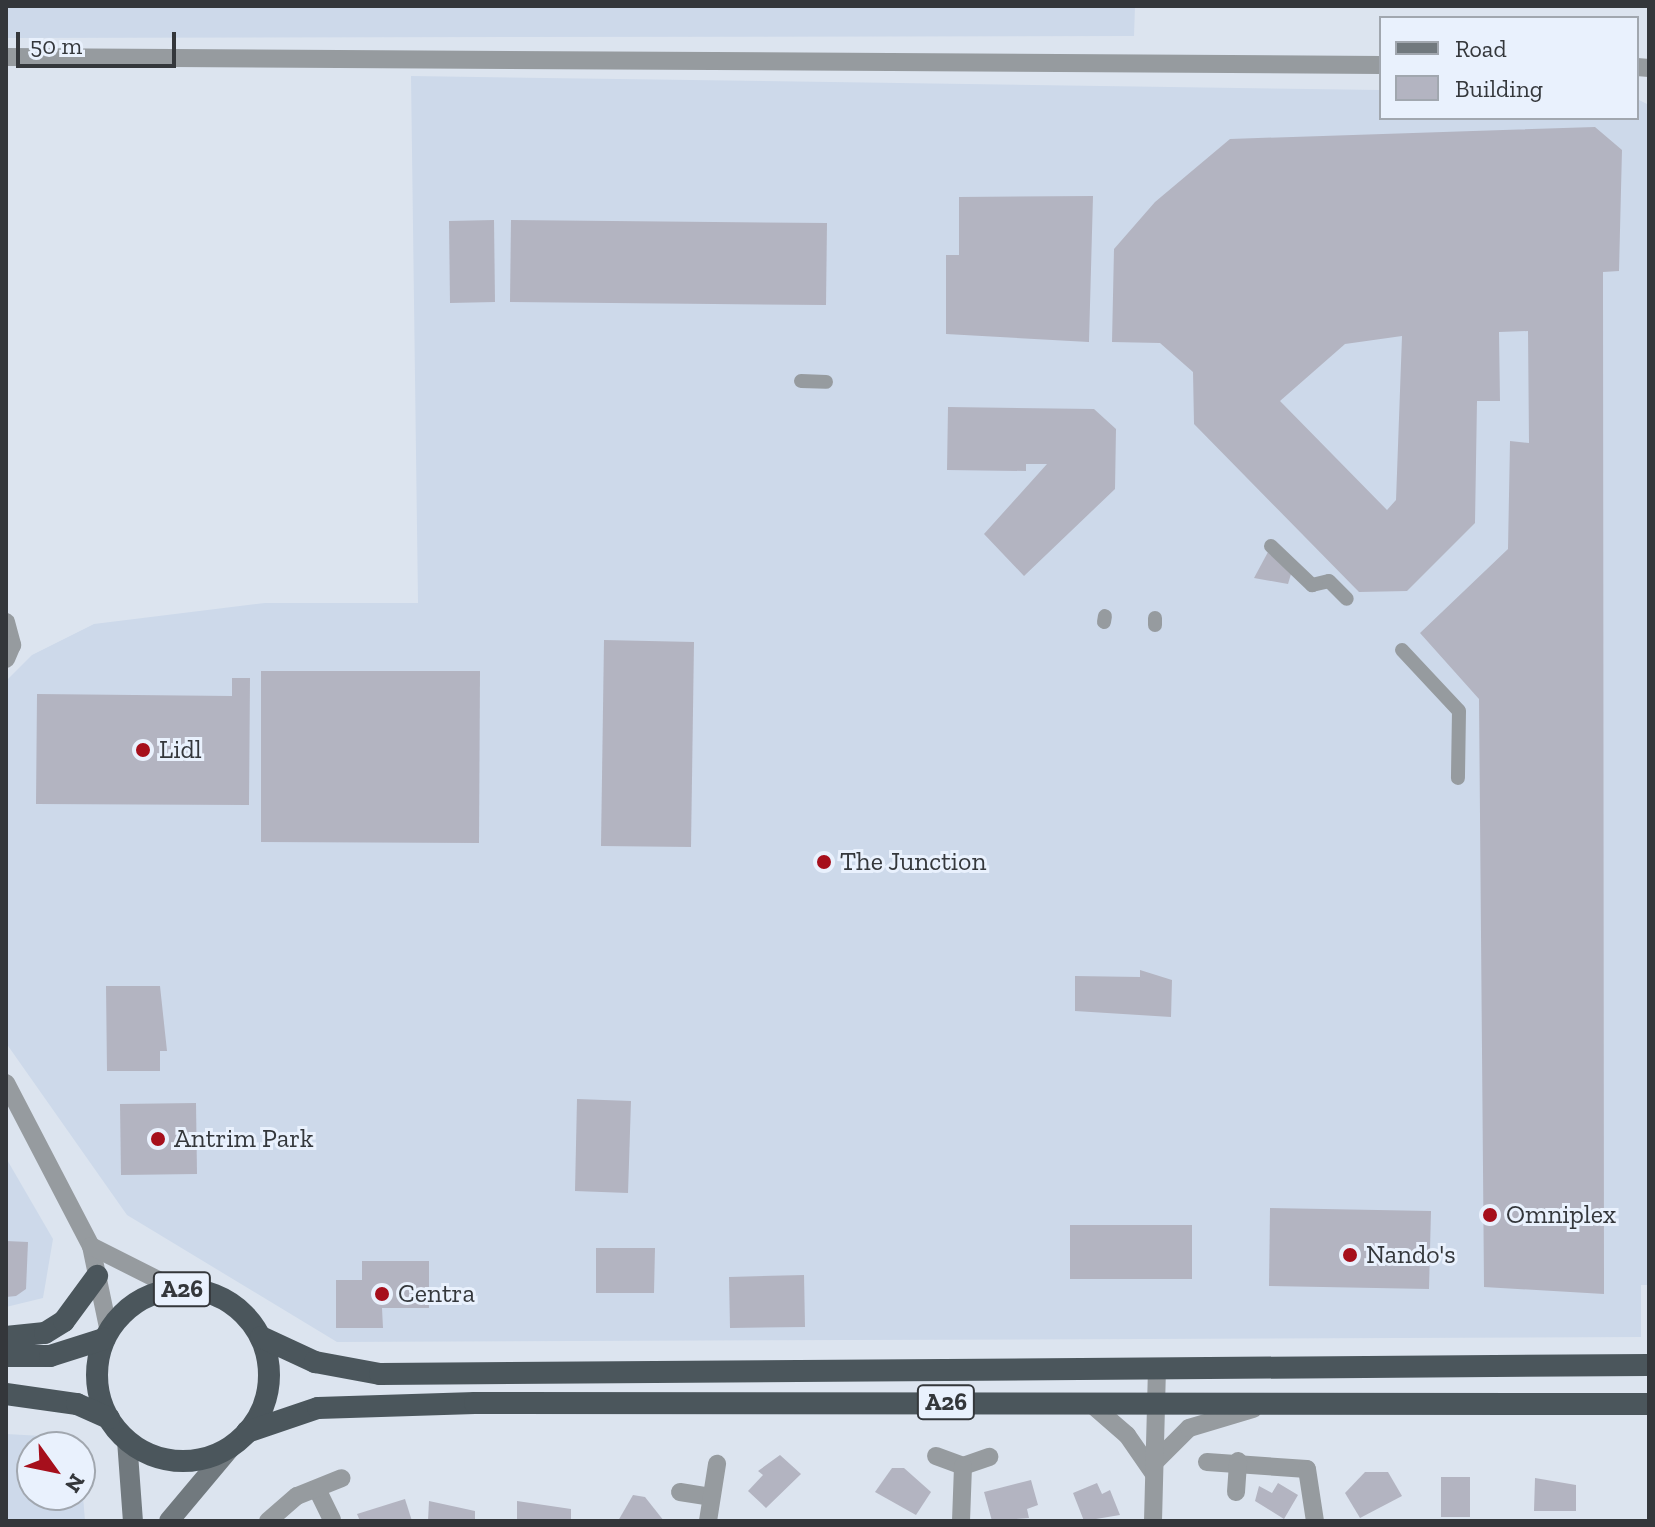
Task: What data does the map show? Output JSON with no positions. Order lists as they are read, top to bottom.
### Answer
{
  "streets": {
    "highway": ["A26"]
  },
  "places": [
    "Lidl",
    "The Junction",
    "Antrim Park",
    "Omniplex",
    "Nando's",
    "Centra"
  ],
  "legend": ["Road", "Building"],
  "scale_bar": "50 m",
  "north": "bottom right"
}
